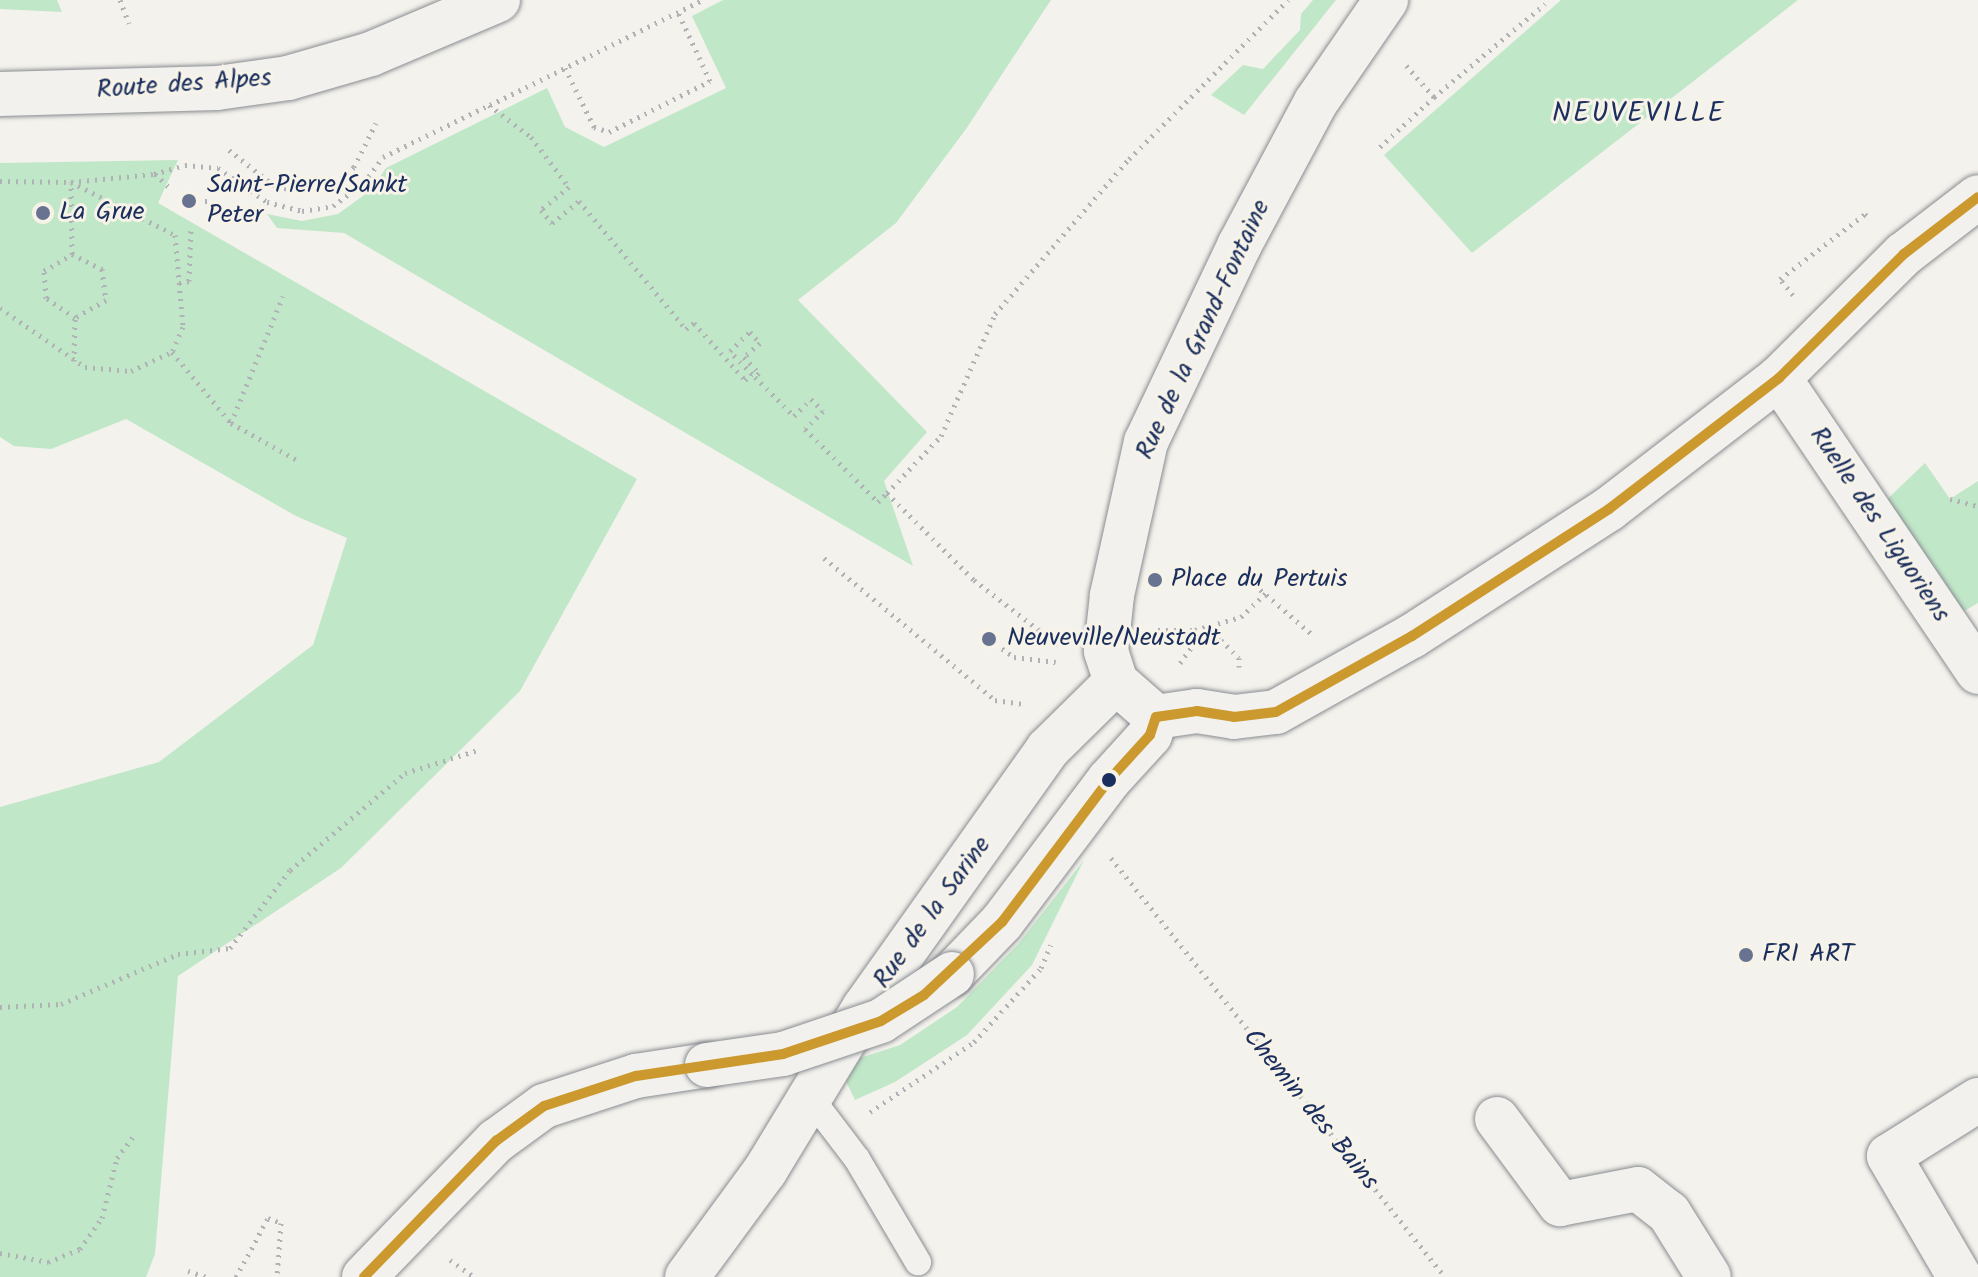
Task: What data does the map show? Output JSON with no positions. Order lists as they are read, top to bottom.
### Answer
{
  "streets": {
    "street": [
      "Route des Alpes",
      "Rue de la Grand-Fontaine",
      "Ruelle des Liguoriens",
      "Rue de la Sarine"
    ],
    "path": ["Chemin des Bains"]
  },
  "crossings": [
    ["Rue de la Grand-Fontaine", "Rue de la Sarine"]
  ],
  "districts": ["NEUVEVILLE"],
  "places": [
    "Saint-Pierre/Sankt Peter",
    "La Grue",
    "Place du Pertuis",
    "Neuveville/Neustadt",
    "FRI ART"
  ]
}
